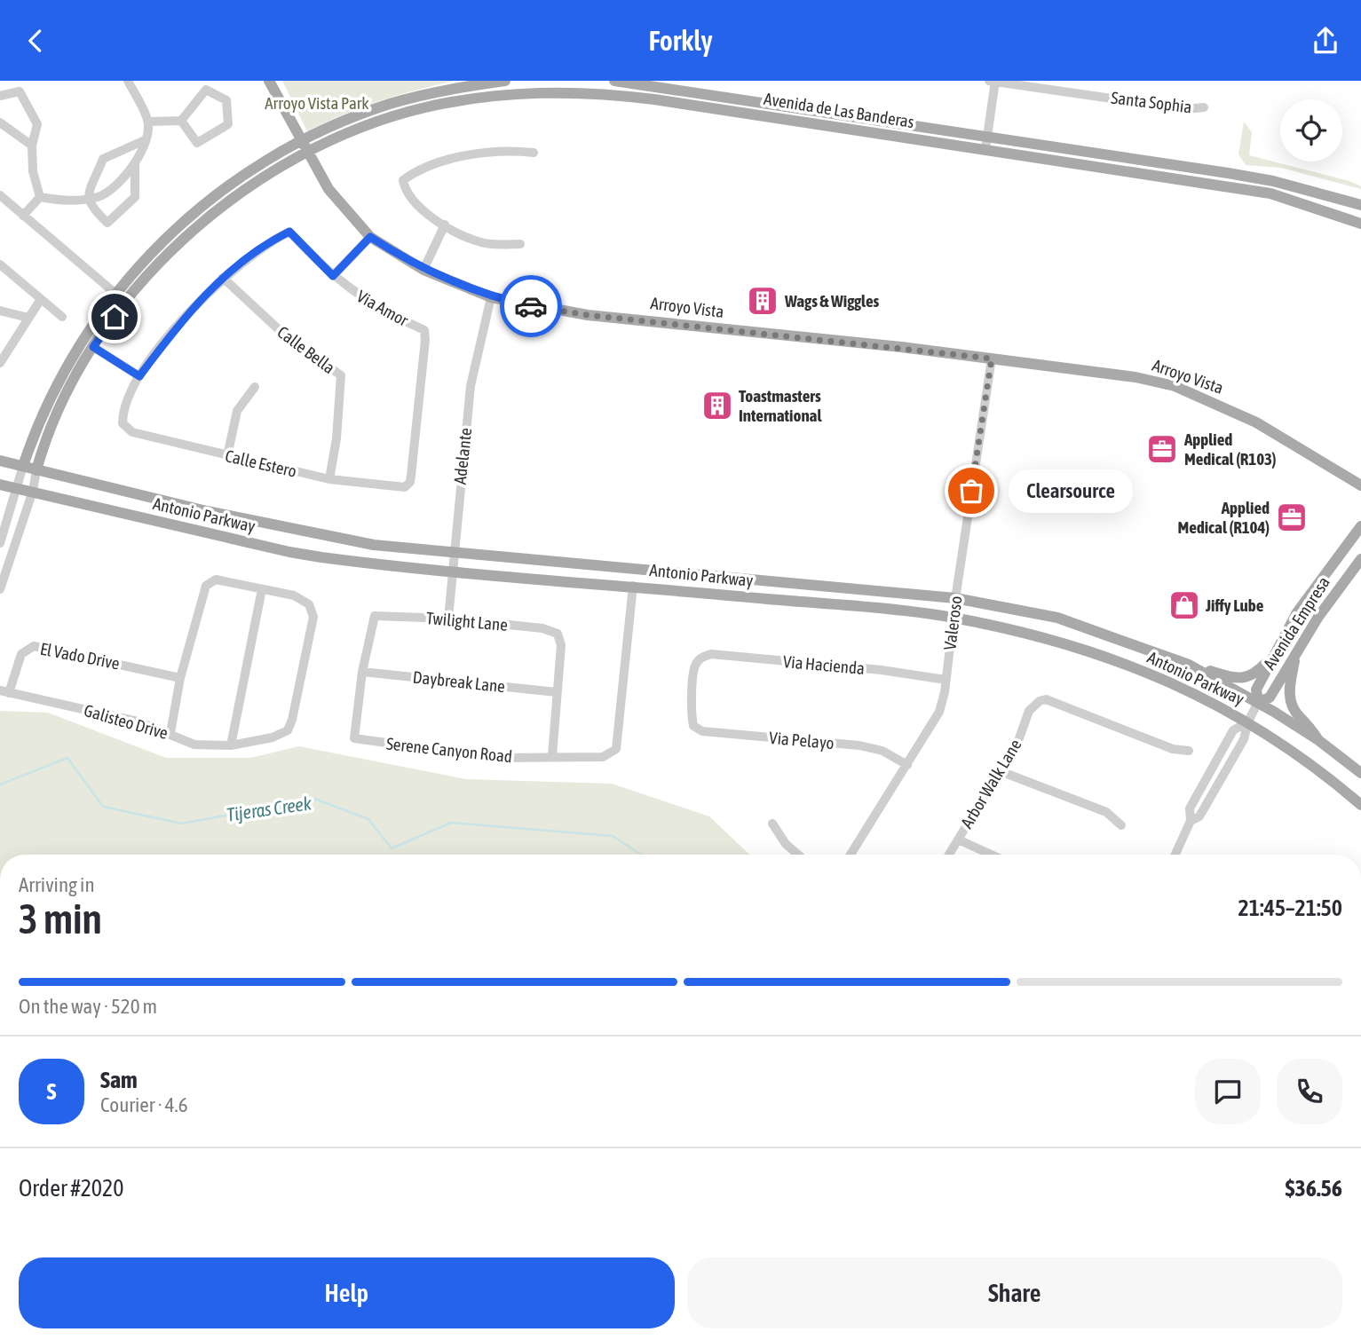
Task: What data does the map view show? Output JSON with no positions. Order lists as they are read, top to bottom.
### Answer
{
  "streets": {
    "main road": [
      "Avenida de Las Banderas",
      "Arroyo Vista",
      "Antonio Parkway",
      "Avenida Empresa"
    ],
    "street": [
      "Santa Sophia",
      "Via Amor",
      "Calle Bella",
      "Adelante",
      "Calle Estero",
      "Twilight Lane",
      "Valeroso",
      "El Vado Drive",
      "Via Hacienda",
      "Daybreak Lane",
      "Galisteo Drive",
      "Via Pelayo",
      "Serene Canyon Road",
      "Arbor Walk Lane"
    ]
  },
  "crossings": [
    ["Avenida de Las Banderas", "Arroyo Vista"],
    ["Avenida de Las Banderas", "Antonio Parkway"],
    ["Arroyo Vista", "Adelante"],
    ["Arroyo Vista", "Valeroso"],
    ["Via Amor", "Calle Bella"],
    ["Via Amor", "Calle Estero"],
    ["Calle Bella", "Calle Estero"],
    ["Adelante", "Antonio Parkway"],
    ["Adelante", "Twilight Lane"],
    ["Antonio Parkway", "Valeroso"],
    ["Antonio Parkway", "Avenida Empresa"],
    ["Antonio Parkway", "Serene Canyon Road"],
    ["Twilight Lane", "Daybreak Lane"],
    ["Twilight Lane", "Serene Canyon Road"],
    ["Valeroso", "Via Hacienda"],
    ["Valeroso", "Via Pelayo"],
    ["El Vado Drive", "Galisteo Drive"],
    ["Via Hacienda", "Via Pelayo"],
    ["Daybreak Lane", "Serene Canyon Road"]
  ],
  "water": ["Tijeras Creek"],
  "parks": ["Arroyo Vista Park"],
  "places": {
    "building": ["Wags & Wiggles", "Toastmasters International"],
    "office": ["Applied Medical (R103)", "Applied Medical (R104)"],
    "other": ["Clearsource"],
    "shop": ["Jiffy Lube"]
  },
  "page": {
    "header": "Forkly",
    "bubble": "Clearsource",
    "heading": ["3 min", "Arriving in", "21:45–21:50"],
    "panel": [
      "Sam",
      "Courier · 4.6",
      "Order #2020",
      "$36.56"
    ],
    "bar": "On the way · 520 m",
    "round": "S",
    "buttons": ["Help", "Share"]
  }
}
